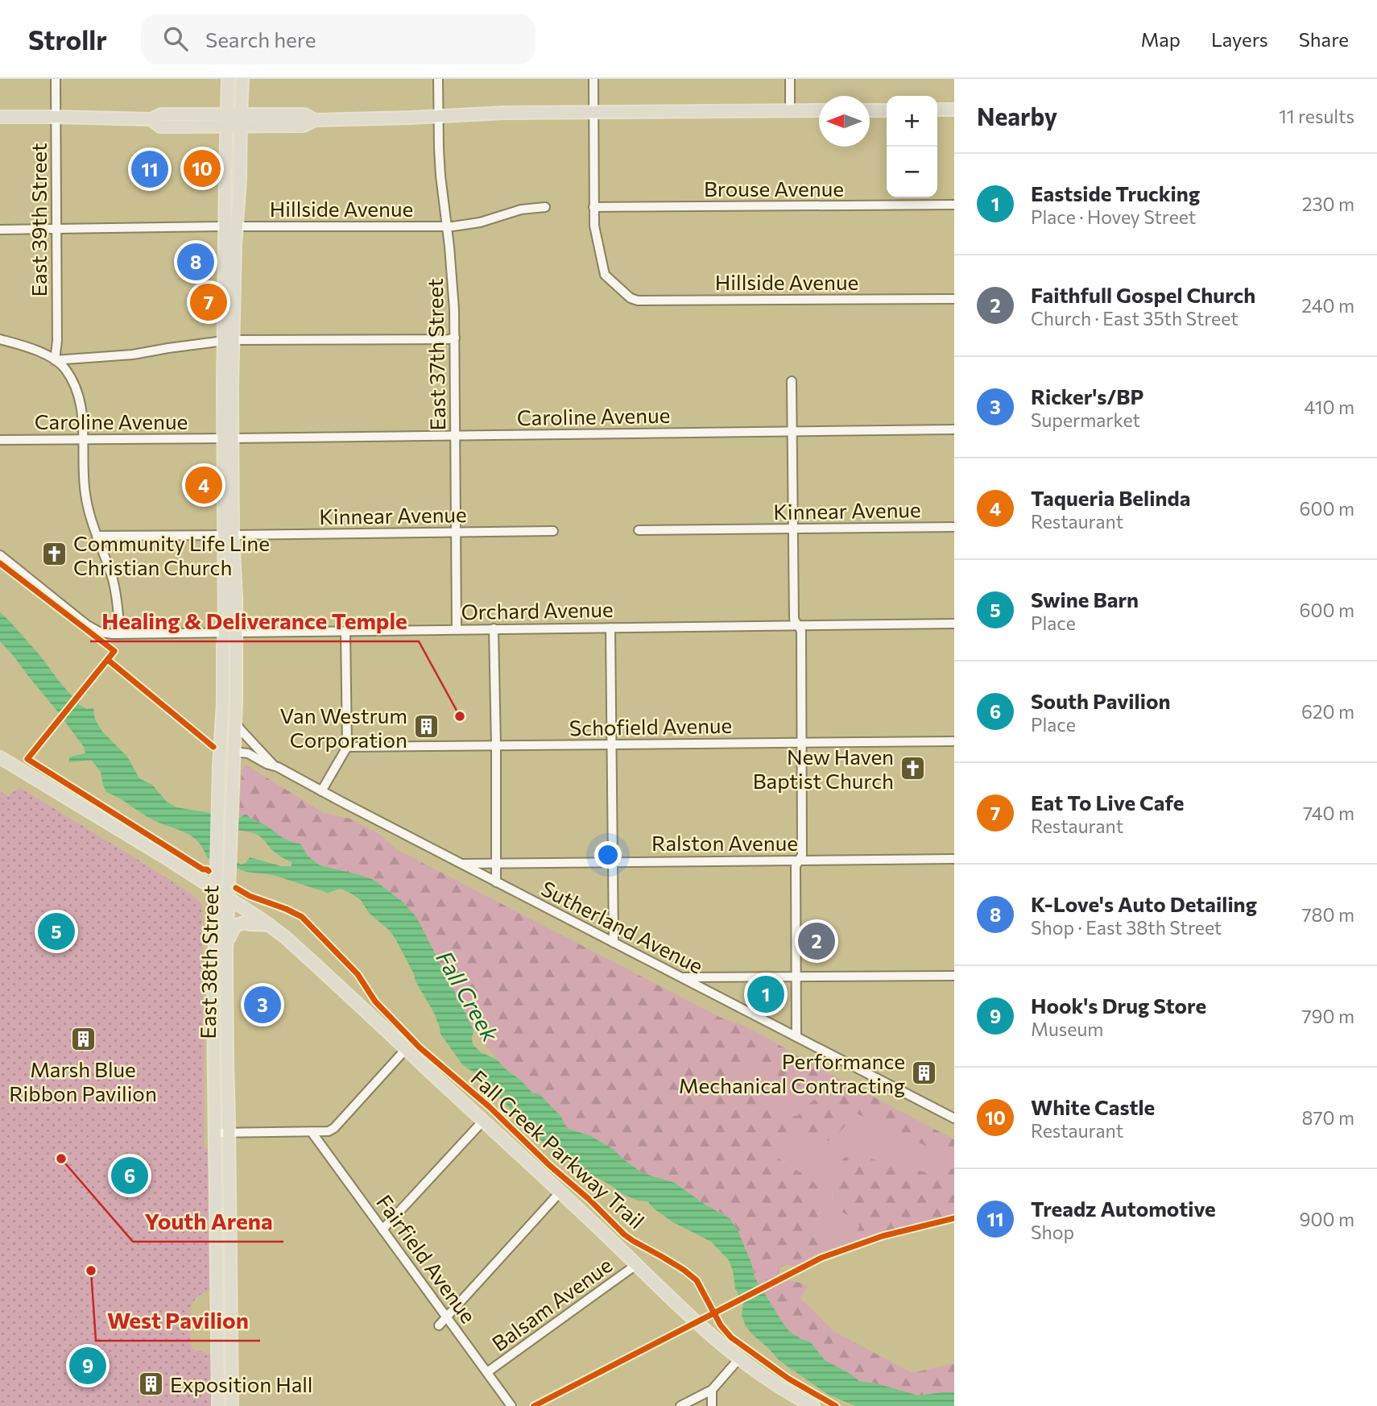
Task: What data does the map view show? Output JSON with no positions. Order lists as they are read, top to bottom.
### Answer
{
  "streets": {
    "main road": ["East 38th Street"],
    "street": [
      "Brouse Avenue",
      "Hillside Avenue",
      "East 39th Street",
      "East 37th Street",
      "Caroline Avenue",
      "Kinnear Avenue",
      "Orchard Avenue",
      "Schofield Avenue",
      "Ralston Avenue",
      "Sutherland Avenue",
      "Fairfield Avenue",
      "Balsam Avenue"
    ],
    "cycle path": ["Fall Creek Parkway Trail"]
  },
  "crossings": [
    ["Brouse Avenue", "Hillside Avenue"],
    ["Hillside Avenue", "East 37th Street"],
    ["Hillside Avenue", "East 38th Street"],
    ["East 37th Street", "Caroline Avenue"],
    ["East 37th Street", "Kinnear Avenue"],
    ["East 37th Street", "Orchard Avenue"],
    ["Caroline Avenue", "East 38th Street"],
    ["Kinnear Avenue", "East 38th Street"],
    ["Orchard Avenue", "East 38th Street"],
    ["Ralston Avenue", "Sutherland Avenue"],
    ["Sutherland Avenue", "East 38th Street"],
    ["Fairfield Avenue", "Balsam Avenue"]
  ],
  "water": ["Fall Creek"],
  "places": {
    "church": ["Community Life Line Christian Church", "New Haven Baptist Church"],
    "other": ["Healing & Deliverance Temple", "Youth Arena", "West Pavilion"],
    "building": [
      "Van Westrum Corporation",
      "Marsh Blue Ribbon Pavilion",
      "Performance Mechanical Contracting",
      "Exposition Hall"
    ]
  },
  "north": "left",
  "page": {
    "header": "Strollr",
    "search": "Search here",
    "nav": ["Map", "Layers", "Share"],
    "heading": ["Nearby", "11 results"],
    "map_buttons": ["+", "−"],
    "pins": [
      "10",
      "11",
      "8",
      "7",
      "4",
      "5",
      "2",
      "1",
      "3",
      "6",
      "9"
    ],
    "list": [
      {
        "mark": "1",
        "name": "Eastside Trucking",
        "note": "Place · Hovey Street",
        "value": "230 m"
      },
      {
        "mark": "2",
        "name": "Faithfull Gospel Church",
        "note": "Church · East 35th Street",
        "value": "240 m"
      },
      {
        "mark": "3",
        "name": "Ricker's/BP",
        "note": "Supermarket",
        "value": "410 m"
      },
      {
        "mark": "4",
        "name": "Taqueria Belinda",
        "note": "Restaurant",
        "value": "600 m"
      },
      {
        "mark": "5",
        "name": "Swine Barn",
        "note": "Place",
        "value": "600 m"
      },
      {
        "mark": "6",
        "name": "South Pavilion",
        "note": "Place",
        "value": "620 m"
      },
      {
        "mark": "7",
        "name": "Eat To Live Cafe",
        "note": "Restaurant",
        "value": "740 m"
      },
      {
        "mark": "8",
        "name": "K-Love's Auto Detailing",
        "note": "Shop · East 38th Street",
        "value": "780 m"
      },
      {
        "mark": "9",
        "name": "Hook's Drug Store",
        "note": "Museum",
        "value": "790 m"
      },
      {
        "mark": "10",
        "name": "White Castle",
        "note": "Restaurant",
        "value": "870 m"
      },
      {
        "mark": "11",
        "name": "Treadz Automotive",
        "note": "Shop",
        "value": "900 m"
      }
    ]
  }
}
